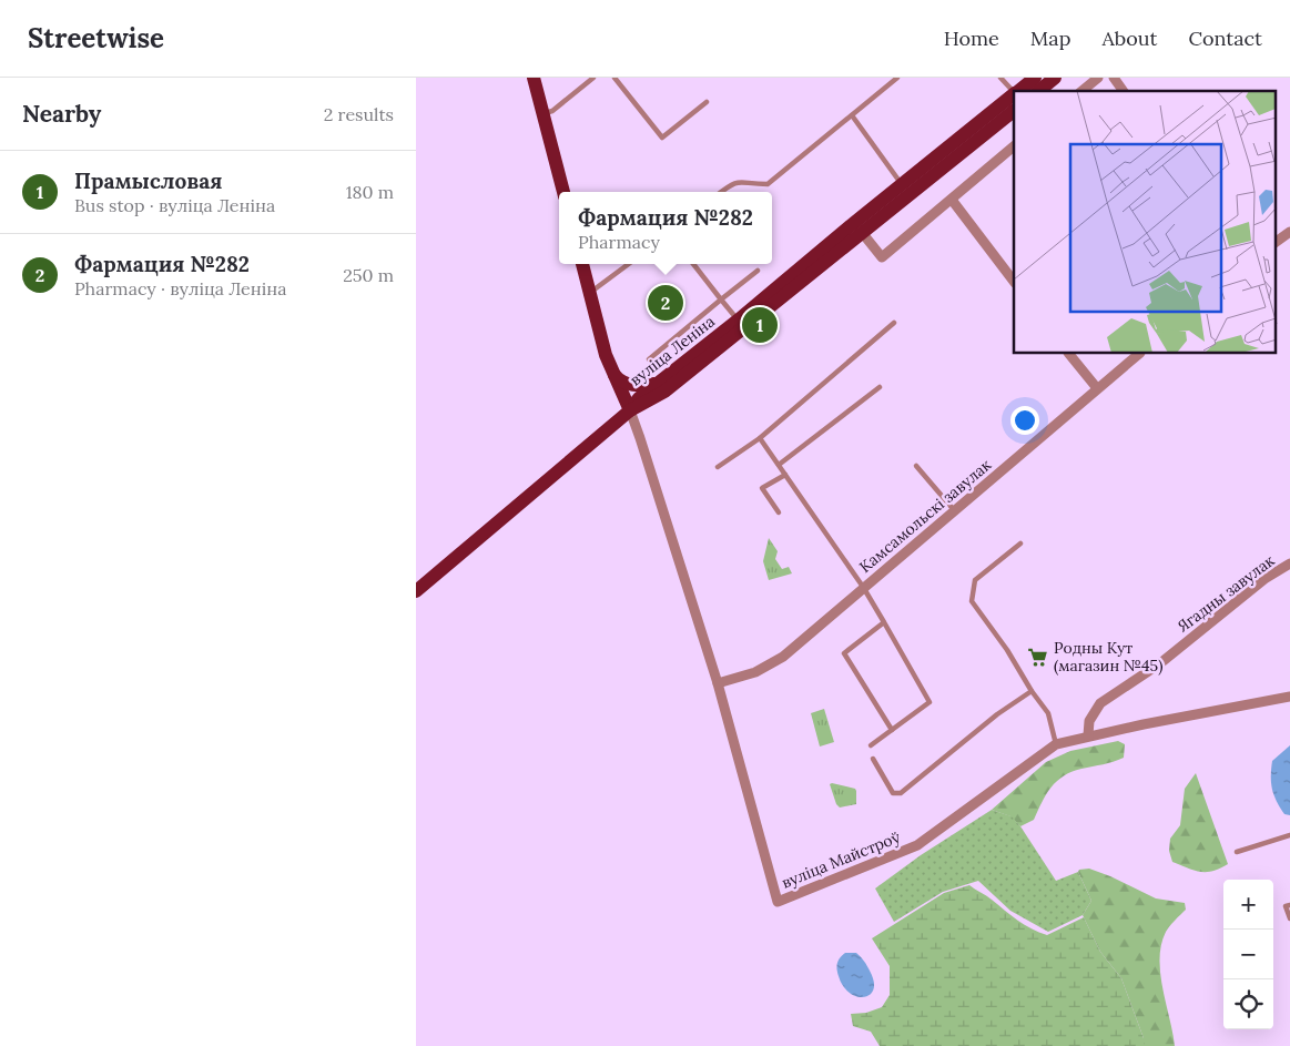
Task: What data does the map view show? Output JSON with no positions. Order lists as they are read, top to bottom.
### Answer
{
  "streets": {
    "main road": ["вуліца Леніна"],
    "street": ["Камсамольскі завулак", "Ягадны завулак", "вуліца Майстроў"]
  },
  "crossings": [
    ["вуліца Леніна", "вуліца Майстроў"],
    ["Камсамольскі завулак", "вуліца Майстроў"],
    ["Ягадны завулак", "вуліца Майстроў"]
  ],
  "places": {
    "supermarket": ["Родны Кут (магазин №45)"]
  },
  "page": {
    "header": "Streetwise",
    "nav": [
      "Home",
      "Map",
      "About",
      "Contact"
    ],
    "heading": ["Nearby", "2 results"],
    "list": [
      {
        "mark": "1",
        "name": "Прамысловая",
        "note": "Bus stop · вуліца Леніна",
        "value": "180 m"
      },
      {
        "mark": "2",
        "name": "Фармация №282",
        "note": "Pharmacy · вуліца Леніна",
        "value": "250 m"
      }
    ],
    "popup": ["Фармация №282", "Pharmacy"],
    "pins": ["2", "1"],
    "map_buttons": ["+", "−"]
  }
}
